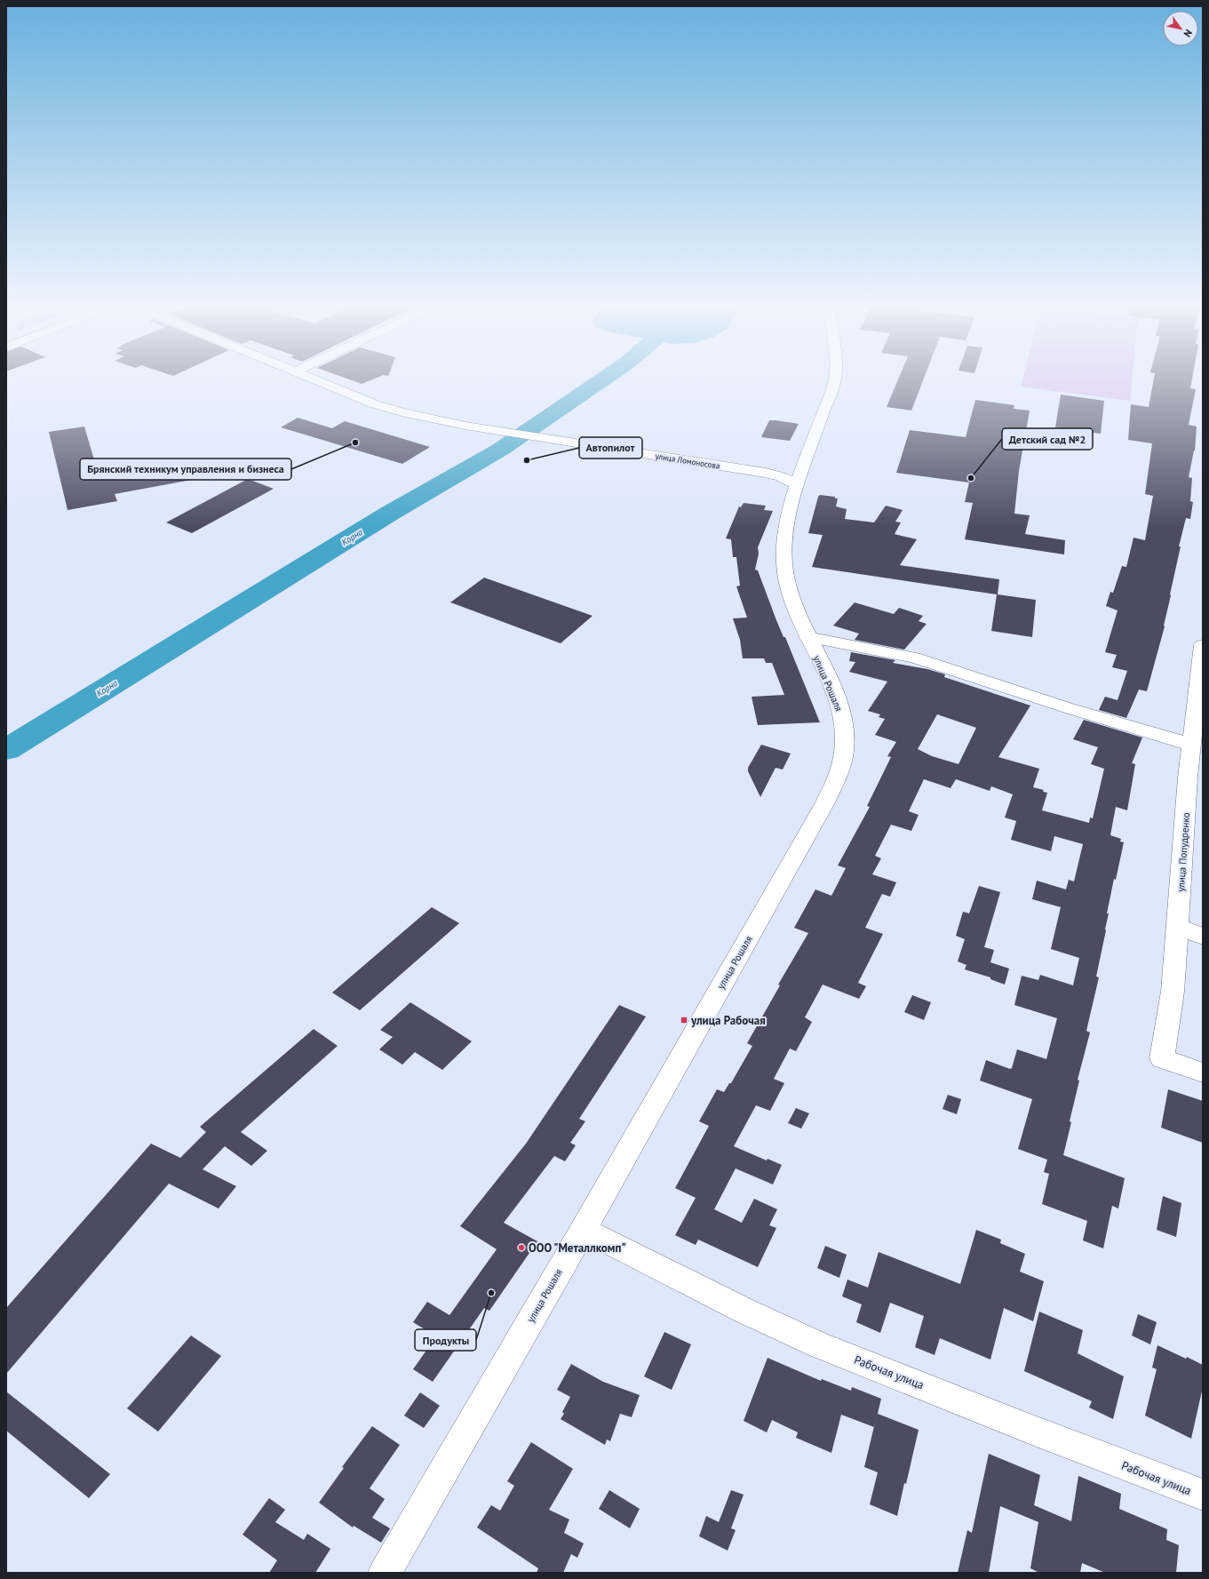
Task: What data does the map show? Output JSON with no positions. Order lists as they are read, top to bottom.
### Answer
{
  "streets": {
    "street": [
      "улица Ломоносова",
      "улица Рошаля",
      "улица Попудренко",
      "Рабочая улица"
    ]
  },
  "crossings": [
    ["улица Ломоносова", "улица Рошаля"],
    ["улица Рошаля", "Рабочая улица"]
  ],
  "water": ["Корна"],
  "places": {
    "other": [
      "Брянский техникум управления и бизнеса",
      "Автопилот",
      "Детский сад №2",
      "ООО \"Металлкомп\"",
      "Продукты"
    ],
    "transit": ["улица Рабочая"]
  },
  "north": "bottom right"
}
